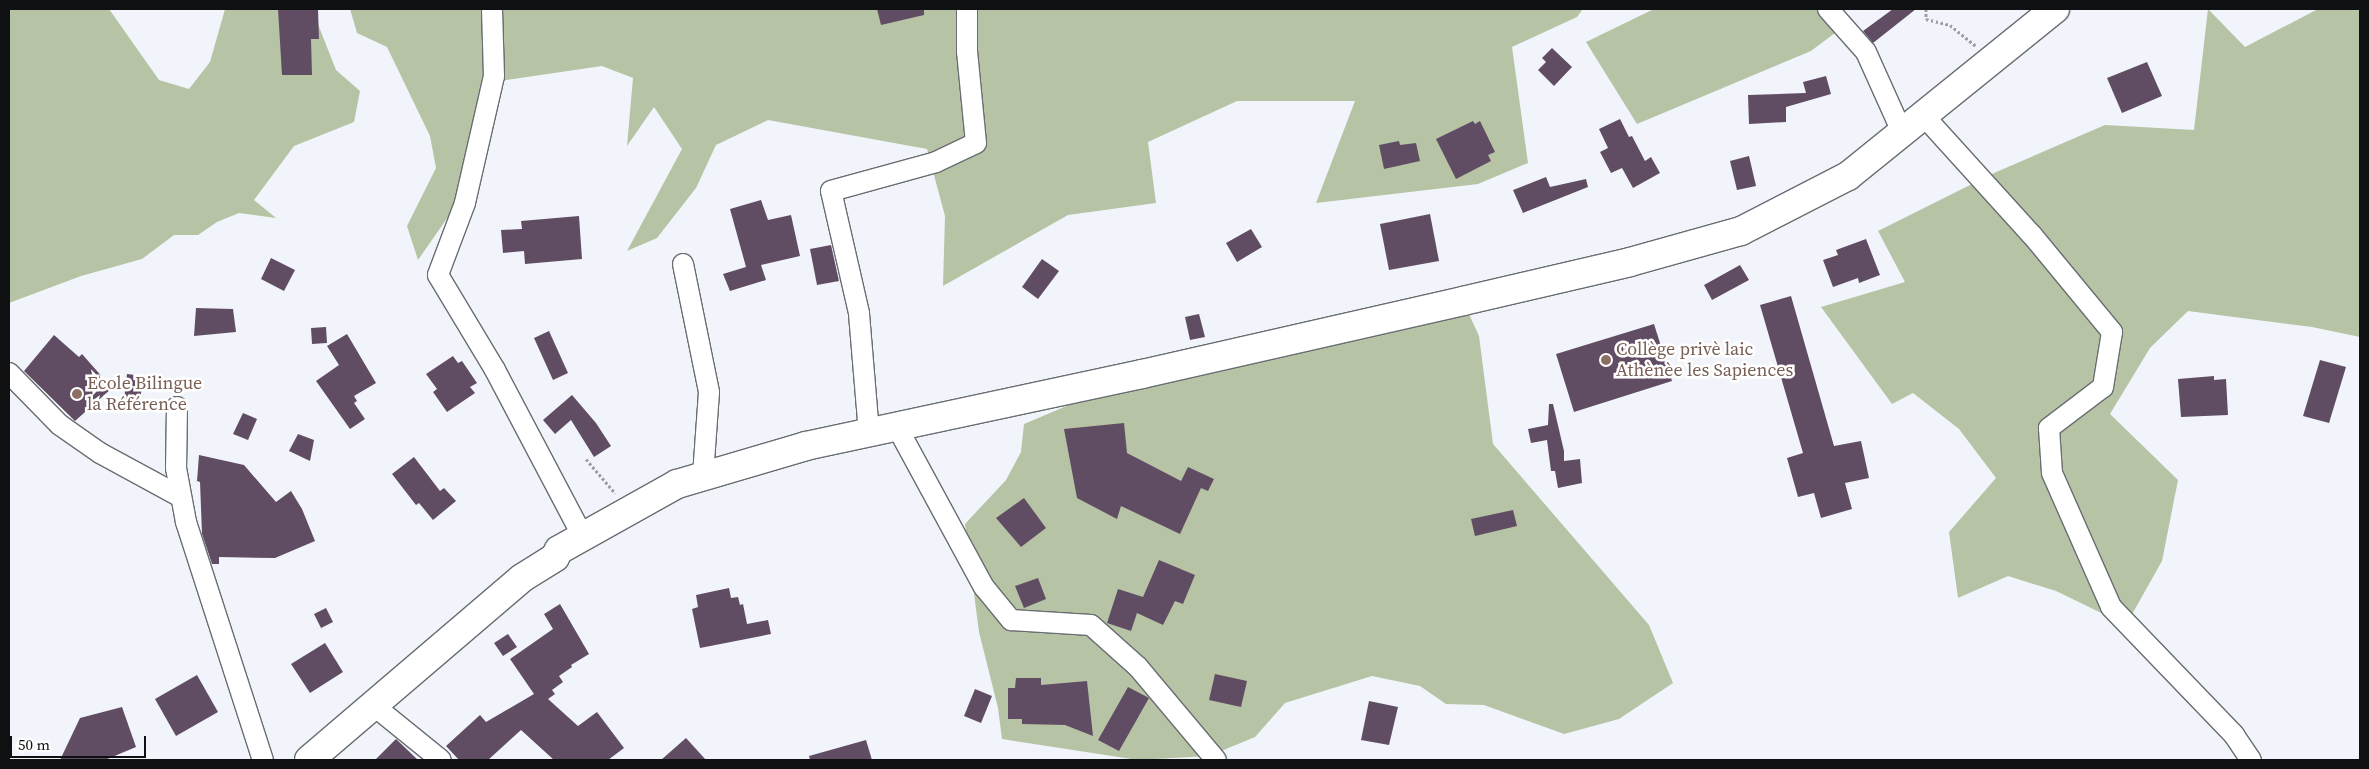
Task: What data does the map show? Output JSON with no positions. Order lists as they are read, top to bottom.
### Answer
{
  "places": ["Collège privè laic Athènèe les Sapiences", "Ecole Bilingue la Référence"],
  "scale_bar": "50 m"
}
